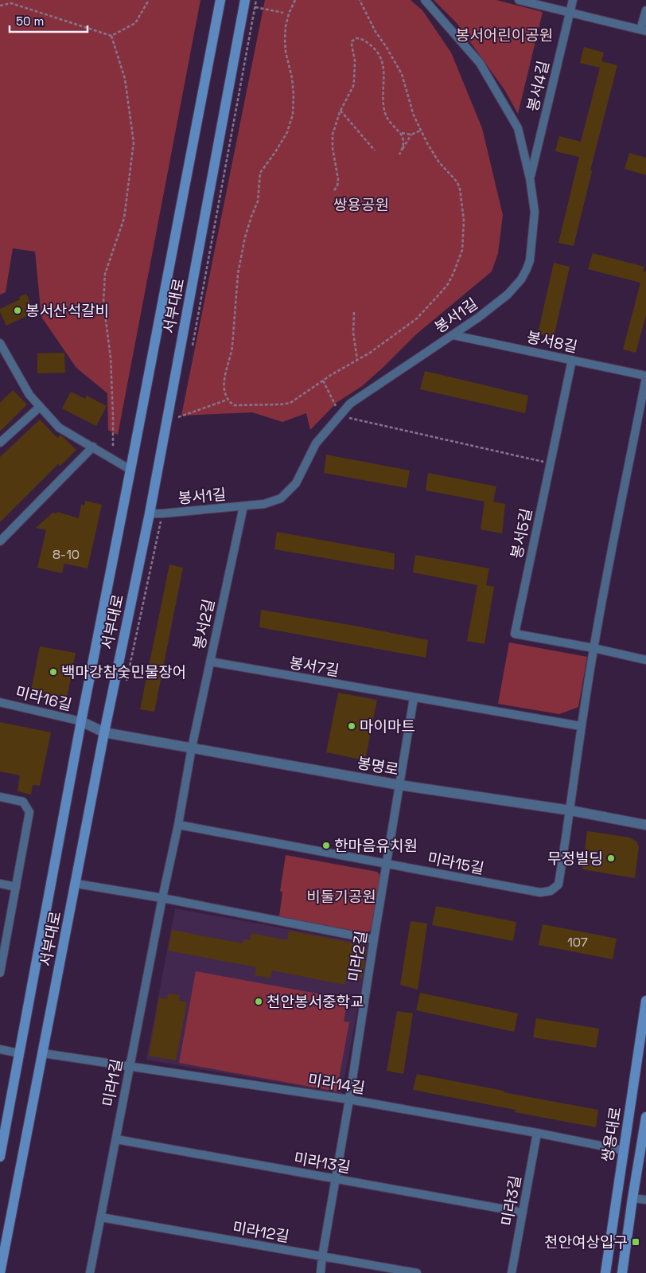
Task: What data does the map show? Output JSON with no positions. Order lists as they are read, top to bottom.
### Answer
{
  "streets": {
    "main road": ["서부대로", "쌍용대로"],
    "street": [
      "봉서4길",
      "봉서1길",
      "봉서8길",
      "봉서5길",
      "봉서2길",
      "봉서7길",
      "미라16길",
      "봉명로",
      "미라15길",
      "미라2길",
      "미라1길",
      "미라14길",
      "미라13길",
      "미라3길",
      "미라12길"
    ]
  },
  "crossings": [
    ["봉서4길", "봉서1길"],
    ["서부대로", "봉서1길"],
    ["서부대로", "미라16길"],
    ["서부대로", "봉명로"],
    ["서부대로", "미라14길"],
    ["봉서1길", "봉서8길"],
    ["봉서1길", "봉서2길"],
    ["봉서8길", "봉서5길"],
    ["봉서2길", "봉서7길"],
    ["봉서2길", "봉명로"],
    ["봉서2길", "미라1길"],
    ["미라16길", "봉명로"],
    ["봉명로", "미라15길"],
    ["봉명로", "미라2길"],
    ["봉명로", "미라1길"],
    ["미라15길", "미라2길"],
    ["미라15길", "미라1길"],
    ["미라2길", "미라14길"],
    ["미라2길", "미라13길"],
    ["미라2길", "미라12길"],
    ["미라1길", "미라14길"],
    ["미라1길", "미라13길"],
    ["미라1길", "미라12길"],
    ["미라14길", "쌍용대로"],
    ["미라14길", "미라3길"],
    ["미라13길", "미라3길"]
  ],
  "parks": ["봉서어린이공원", "쌍용공원", "비둘기공원"],
  "places": {
    "other": [
      "봉서산석갈비",
      "백마강참숯민물장어",
      "마이마트",
      "한마음유치원",
      "무정빌딩",
      "천안봉서중학교"
    ],
    "transit": ["천안여상입구"]
  },
  "house_numbers": ["8-10", "107"],
  "scale_bar": "50 m"
}
